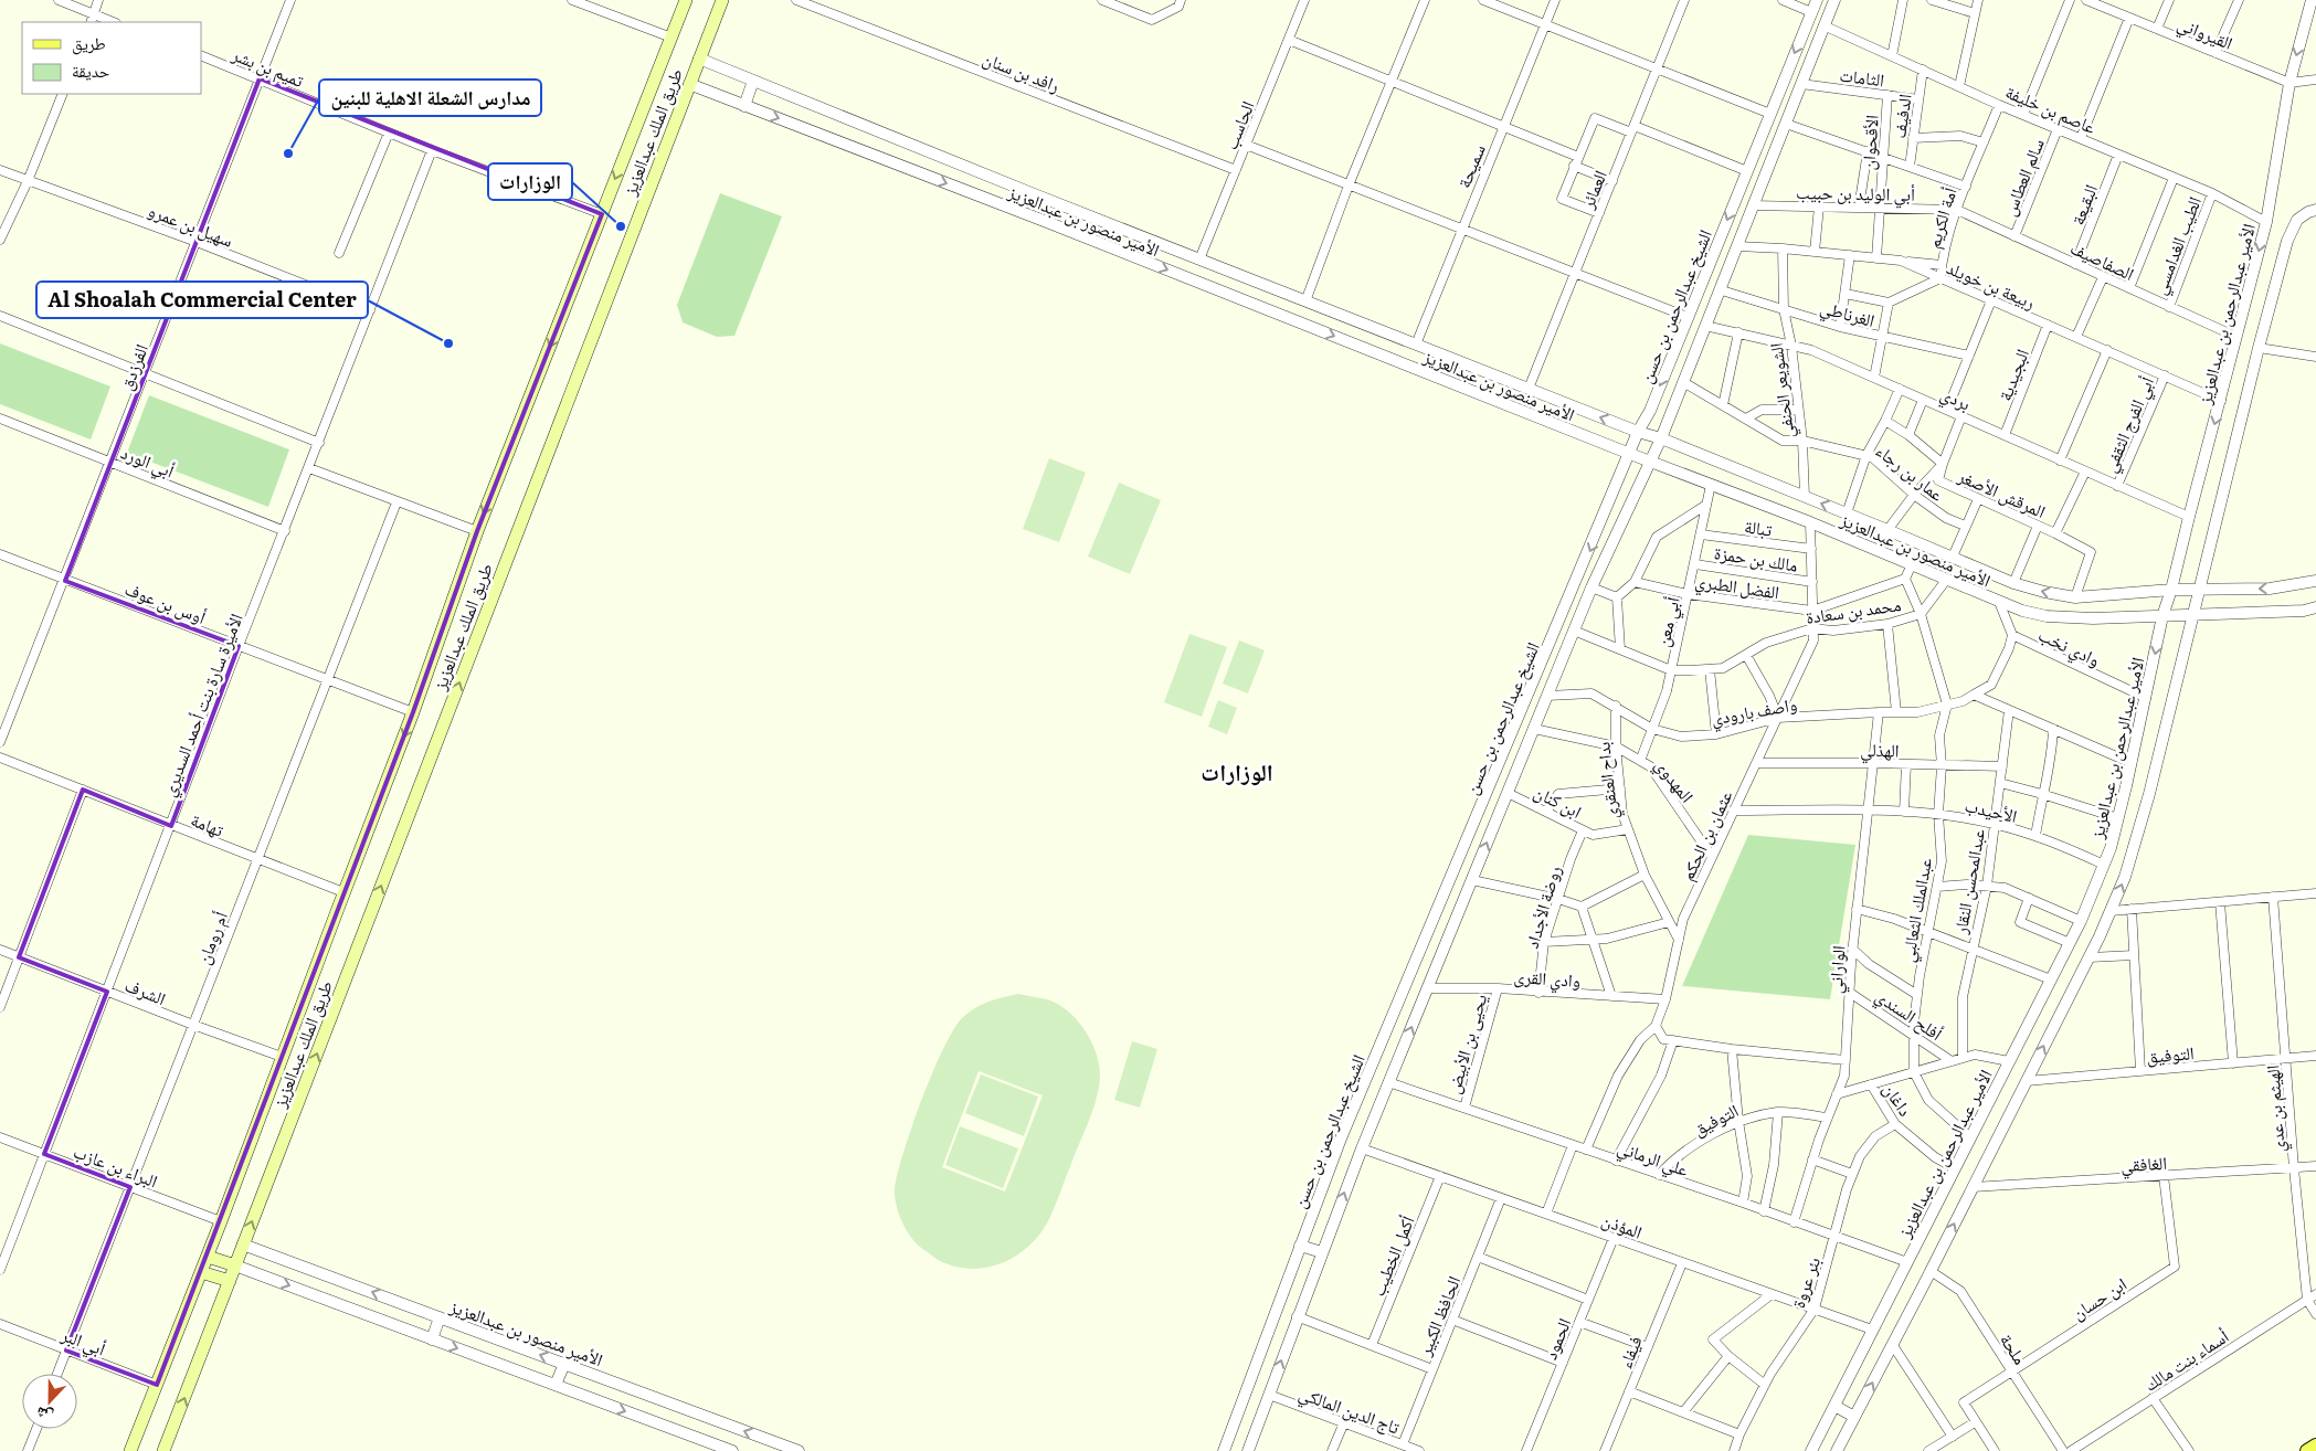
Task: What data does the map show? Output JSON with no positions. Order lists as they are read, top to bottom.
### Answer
{
  "streets": {
    "main road": ["طريق الملك عبدالعزيز"],
    "street": [
      "القيرواني",
      "تميم بن بشر",
      "رافد بن سنان",
      "الثامات",
      "عاصم بن خليفة",
      "الدفيف",
      "الحاسب",
      "الأقحوان",
      "سميحة",
      "سالم العطاس",
      "العمائر",
      "أبي الوليد بن حبيب",
      "البقيعة",
      "أمة الكريم",
      "الأمير منصور بن عبدالعزيز",
      "سهيل بن عمرو",
      "الطيب الغدامسي",
      "الصفاصيف",
      "ربيعة بن خويلد",
      "الشيخ عبدالرحمن بن حسن",
      "الغرناطي",
      "الأمير عبدالرحمن بن عبدالعزيز",
      "الفرزدق",
      "البجيدية",
      "الشويعر الحنفي",
      "بردي",
      "أبي الفرج الثقفي",
      "أبي الورد",
      "عمار بن رجاء",
      "المرقش الأصغر",
      "تبالة",
      "مالك بن حمزة",
      "الفضل الطبري",
      "أوس بن عوف",
      "محمد بن سعادة",
      "أبي معن",
      "وادي نخب",
      "الأميرة سارة بنت أحمد السديري",
      "واصف بارودي",
      "الهذلي",
      "المهدوي",
      "بداح العنقري",
      "ابن كنان",
      "الأحيدب",
      "تهامة",
      "عثمان بن الحكم",
      "عبدالمحسن النقار",
      "روضة الأجداد",
      "عبدالملك الثعالبي",
      "أم رومان",
      "الواراني",
      "وادي القرى",
      "الشرف",
      "أفلح السندي",
      "يحيى بن الأبيض",
      "التوفيق",
      "داغان",
      "الهيثم بن عدي",
      "علي الرماني",
      "الغافقي",
      "البراء بن عازب",
      "المؤذن",
      "أكمل الخطيب",
      "بئر عروة",
      "ابن حسان",
      "الحافظ الكبير",
      "الحمود",
      "أبي البر",
      "ملحة",
      "فيفاء",
      "أسماء بنت مالك",
      "تاج الدين المالكي"
    ]
  },
  "crossings": [
    ["القيرواني", "الأمير عبدالرحمن بن عبدالعزيز"],
    ["تميم بن بشر", "طريق الملك عبدالعزيز"],
    ["تميم بن بشر", "الفرزدق"],
    ["تميم بن بشر", "الأميرة سارة بنت أحمد السديري"],
    ["رافد بن سنان", "الحاسب"],
    ["الثامات", "الدفيف"],
    ["الثامات", "الأقحوان"],
    ["الثامات", "الشيخ عبدالرحمن بن حسن"],
    ["عاصم بن خليفة", "الدفيف"],
    ["عاصم بن خليفة", "سالم العطاس"],
    ["عاصم بن خليفة", "البقيعة"],
    ["عاصم بن خليفة", "أمة الكريم"],
    ["عاصم بن خليفة", "الطيب الغدامسي"],
    ["عاصم بن خليفة", "الشيخ عبدالرحمن بن حسن"],
    ["عاصم بن خليفة", "الأمير عبدالرحمن بن عبدالعزيز"],
    ["الحاسب", "الأمير منصور بن عبدالعزيز"],
    ["طريق الملك عبدالعزيز", "الأمير منصور بن عبدالعزيز"],
    ["طريق الملك عبدالعزيز", "أوس بن عوف"],
    ["طريق الملك عبدالعزيز", "تهامة"],
    ["طريق الملك عبدالعزيز", "الشرف"],
    ["طريق الملك عبدالعزيز", "البراء بن عازب"],
    ["طريق الملك عبدالعزيز", "أبي البر"],
    ["الأقحوان", "أبي الوليد بن حبيب"],
    ["الأقحوان", "ربيعة بن خويلد"],
    ["سميحة", "الأمير منصور بن عبدالعزيز"],
    ["سالم العطاس", "الصفاصيف"],
    ["العمائر", "الأمير منصور بن عبدالعزيز"],
    ["أبي الوليد بن حبيب", "أمة الكريم"],
    ["أبي الوليد بن حبيب", "الصفاصيف"],
    ["أبي الوليد بن حبيب", "الشيخ عبدالرحمن بن حسن"],
    ["البقيعة", "الصفاصيف"],
    ["أمة الكريم", "الصفاصيف"],
    ["أمة الكريم", "ربيعة بن خويلد"],
    ["الأمير منصور بن عبدالعزيز", "الشيخ عبدالرحمن بن حسن"],
    ["الأمير منصور بن عبدالعزيز", "الأمير عبدالرحمن بن عبدالعزيز"],
    ["الأمير منصور بن عبدالعزيز", "الشويعر الحنفي"],
    ["الأمير منصور بن عبدالعزيز", "المرقش الأصغر"],
    ["الأمير منصور بن عبدالعزيز", "أبي معن"],
    ["الأمير منصور بن عبدالعزيز", "عثمان بن الحكم"],
    ["سهيل بن عمرو", "الفرزدق"],
    ["سهيل بن عمرو", "الأميرة سارة بنت أحمد السديري"],
    ["الطيب الغدامسي", "الصفاصيف"],
    ["الصفاصيف", "الأمير عبدالرحمن بن عبدالعزيز"],
    ["ربيعة بن خويلد", "الشيخ عبدالرحمن بن حسن"],
    ["ربيعة بن خويلد", "الأمير عبدالرحمن بن عبدالعزيز"],
    ["ربيعة بن خويلد", "البجيدية"],
    ["ربيعة بن خويلد", "الشويعر الحنفي"],
    ["ربيعة بن خويلد", "أبي الفرج الثقفي"],
    ["الشيخ عبدالرحمن بن حسن", "الغرناطي"],
    ["الشيخ عبدالرحمن بن حسن", "بردي"],
    ["الشيخ عبدالرحمن بن حسن", "عمار بن رجاء"],
    ["الشيخ عبدالرحمن بن حسن", "محمد بن سعادة"],
    ["الشيخ عبدالرحمن بن حسن", "واصف بارودي"],
    ["الشيخ عبدالرحمن بن حسن", "المهدوي"],
    ["الشيخ عبدالرحمن بن حسن", "ابن كنان"],
    ["الشيخ عبدالرحمن بن حسن", "وادي القرى"],
    ["الشيخ عبدالرحمن بن حسن", "علي الرماني"],
    ["الشيخ عبدالرحمن بن حسن", "المؤذن"],
    ["الشيخ عبدالرحمن بن حسن", "تاج الدين المالكي"],
    ["الغرناطي", "الشويعر الحنفي"],
    ["الأمير عبدالرحمن بن عبدالعزيز", "بردي"],
    ["الأمير عبدالرحمن بن عبدالعزيز", "وادي نخب"],
    ["الأمير عبدالرحمن بن عبدالعزيز", "الأحيدب"],
    ["الأمير عبدالرحمن بن عبدالعزيز", "عبدالملك الثعالبي"],
    ["الأمير عبدالرحمن بن عبدالعزيز", "داغان"],
    ["الأمير عبدالرحمن بن عبدالعزيز", "علي الرماني"],
    ["الأمير عبدالرحمن بن عبدالعزيز", "المؤذن"],
    ["الفرزدق", "أبي الورد"],
    ["الفرزدق", "أوس بن عوف"],
    ["البجيدية", "بردي"],
    ["الشويعر الحنفي", "بردي"],
    ["الشويعر الحنفي", "عمار بن رجاء"],
    ["بردي", "أبي الفرج الثقفي"],
    ["أبي الورد", "الأميرة سارة بنت أحمد السديري"],
    ["تبالة", "أبي معن"],
    ["تبالة", "عثمان بن الحكم"],
    ["مالك بن حمزة", "أبي معن"],
    ["مالك بن حمزة", "عثمان بن الحكم"],
    ["الفضل الطبري", "أبي معن"],
    ["الفضل الطبري", "عثمان بن الحكم"],
    ["أوس بن عوف", "الأميرة سارة بنت أحمد السديري"],
    ["أوس بن عوف", "أم رومان"],
    ["محمد بن سعادة", "أبي معن"],
    ["محمد بن سعادة", "عثمان بن الحكم"],
    ["أبي معن", "واصف بارودي"],
    ["أبي معن", "المهدوي"],
    ["وادي نخب", "واصف بارودي"],
    ["الأميرة سارة بنت أحمد السديري", "تهامة"],
    ["الأميرة سارة بنت أحمد السديري", "الشرف"],
    ["الأميرة سارة بنت أحمد السديري", "البراء بن عازب"],
    ["واصف بارودي", "بداح العنقري"],
    ["واصف بارودي", "عثمان بن الحكم"],
    ["واصف بارودي", "عبدالملك الثعالبي"],
    ["واصف بارودي", "الواراني"],
    ["الهذلي", "عثمان بن الحكم"],
    ["الهذلي", "عبدالمحسن النقار"],
    ["الهذلي", "عبدالملك الثعالبي"],
    ["الهذلي", "الواراني"],
    ["المهدوي", "بداح العنقري"],
    ["المهدوي", "عثمان بن الحكم"],
    ["بداح العنقري", "ابن كنان"],
    ["بداح العنقري", "عثمان بن الحكم"],
    ["ابن كنان", "روضة الأجداد"],
    ["الأحيدب", "عثمان بن الحكم"],
    ["الأحيدب", "عبدالمحسن النقار"],
    ["الأحيدب", "عبدالملك الثعالبي"],
    ["الأحيدب", "الواراني"],
    ["تهامة", "أم رومان"],
    ["عثمان بن الحكم", "وادي القرى"],
    ["عثمان بن الحكم", "علي الرماني"],
    ["روضة الأجداد", "وادي القرى"],
    ["عبدالملك الثعالبي", "أفلح السندي"],
    ["أم رومان", "الشرف"],
    ["أم رومان", "البراء بن عازب"],
    ["أم رومان", "أبي البر"],
    ["الواراني", "أفلح السندي"],
    ["الواراني", "التوفيق"],
    ["الواراني", "علي الرماني"],
    ["وادي القرى", "يحيى بن الأبيض"],
    ["يحيى بن الأبيض", "علي الرماني"],
    ["التوفيق", "الهيثم بن عدي"],
    ["التوفيق", "علي الرماني"],
    ["داغان", "بئر عروة"],
    ["الهيثم بن عدي", "الغافقي"],
    ["الهيثم بن عدي", "أسماء بنت مالك"],
    ["علي الرماني", "بئر عروة"],
    ["الغافقي", "ابن حسان"],
    ["المؤذن", "أكمل الخطيب"],
    ["المؤذن", "بئر عروة"],
    ["المؤذن", "الحافظ الكبير"],
    ["المؤذن", "الحمود"],
    ["المؤذن", "فيفاء"],
    ["ابن حسان", "ملحة"],
    ["الحافظ الكبير", "تاج الدين المالكي"]
  ],
  "districts": ["الوزارات"],
  "places": ["مدارس الشعلة الاهلية للبنين", "الوزارات", "Al Shoalah Commercial Center"],
  "legend": ["طريق", "حديقة"],
  "north": "bottom"
}
